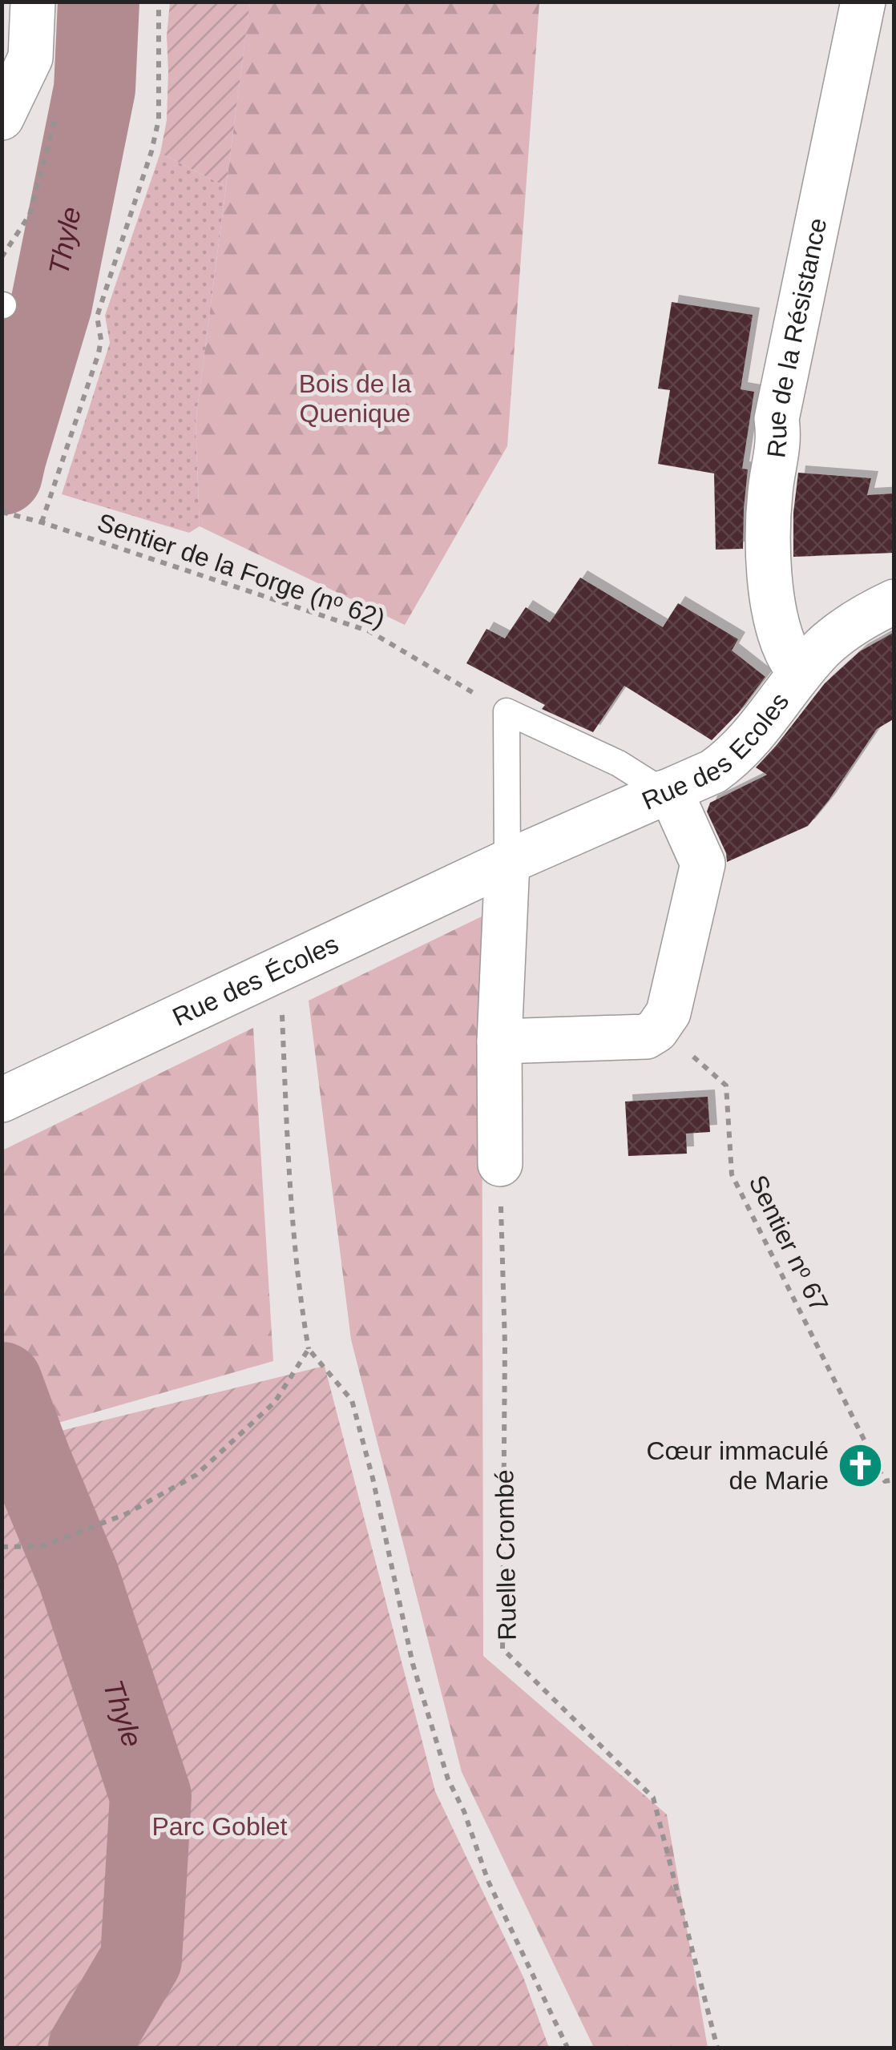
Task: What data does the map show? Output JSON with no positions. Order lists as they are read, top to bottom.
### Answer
{
  "streets": {
    "street": ["Rue de la Résistance", "Rue des Ecoles", "Rue des Écoles"],
    "path": ["Sentier de la Forge (nᵒ 62)", "Sentier nᵒ 67", "Ruelle Crombé"]
  },
  "crossings": [
    ["Rue de la Résistance", "Rue des Ecoles"],
    ["Rue des Ecoles", "Rue des Écoles"]
  ],
  "water": ["Thyle"],
  "parks": ["Bois de la Quenique", "Parc Goblet"],
  "places": {
    "church": ["Cœur immaculé de Marie"]
  }
}
